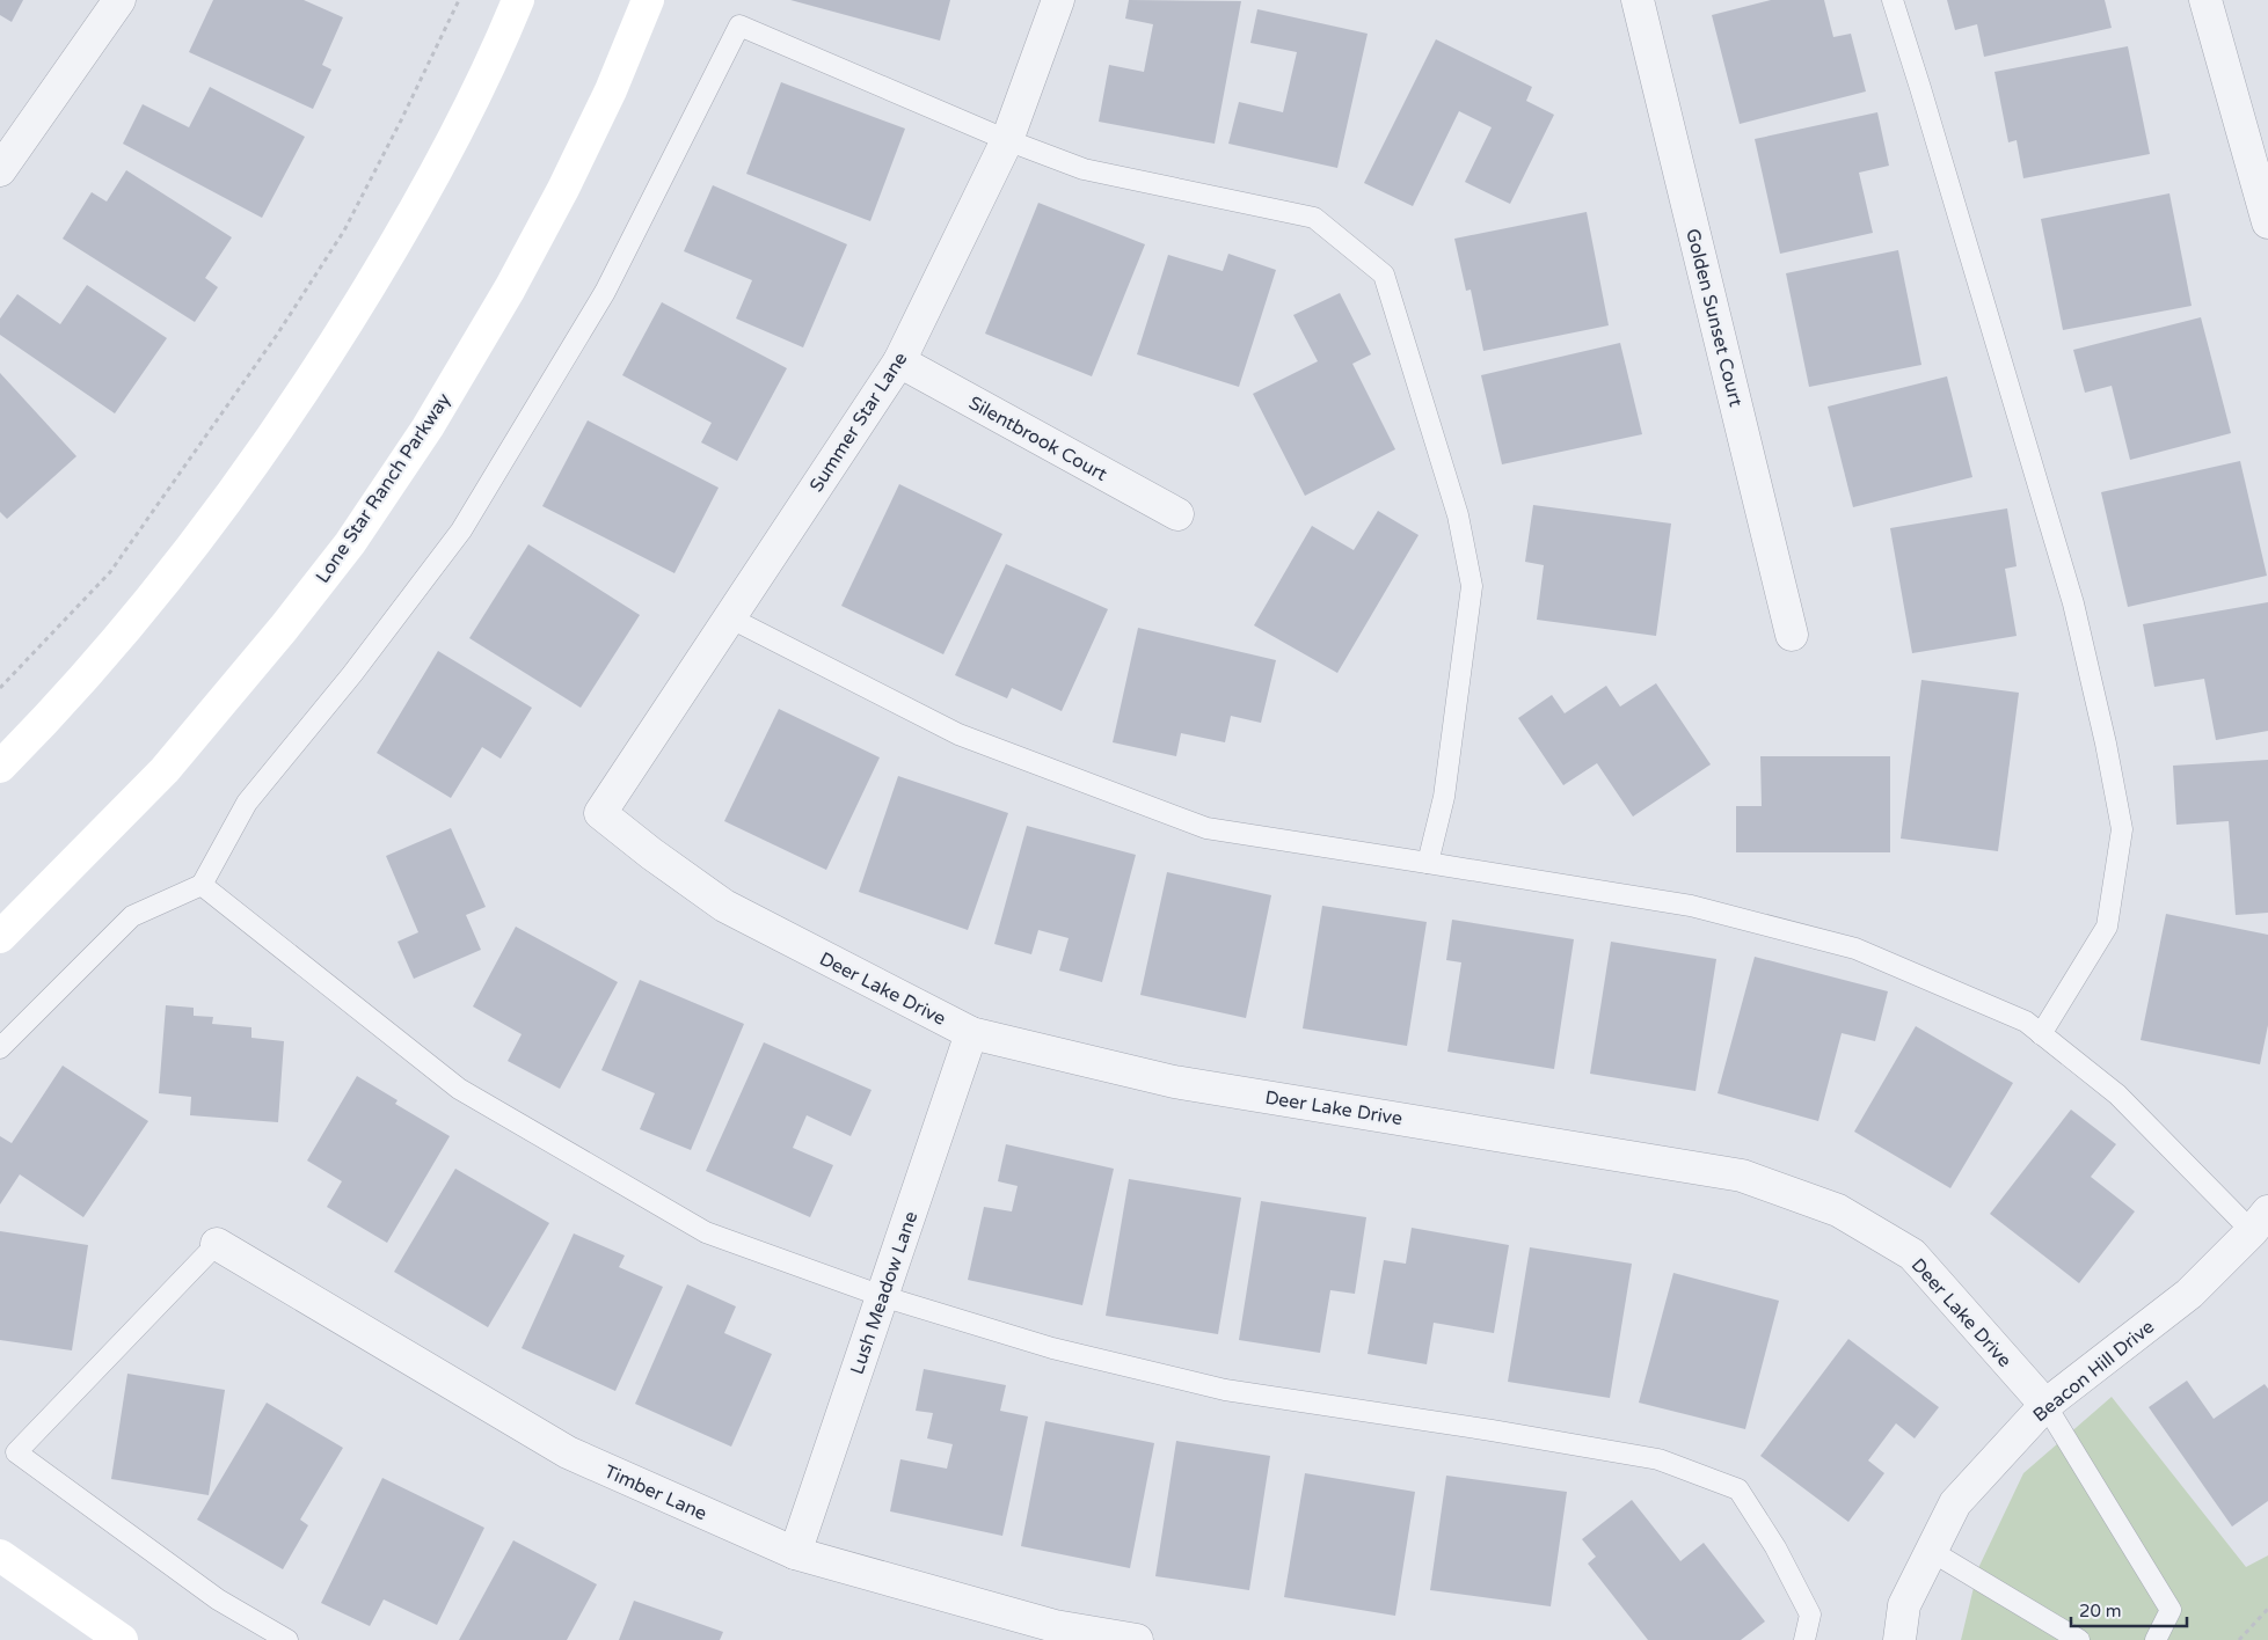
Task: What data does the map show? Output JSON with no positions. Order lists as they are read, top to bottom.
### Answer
{
  "streets": {
    "main road": ["Lone Star Ranch Parkway"],
    "street": [
      "Golden Sunset Court",
      "Summer Star Lane",
      "Silentbrook Court",
      "Deer Lake Drive",
      "Lush Meadow Lane",
      "Beacon Hill Drive",
      "Timber Lane"
    ]
  },
  "crossings": [
    ["Summer Star Lane", "Silentbrook Court"],
    ["Summer Star Lane", "Deer Lake Drive"],
    ["Deer Lake Drive", "Lush Meadow Lane"],
    ["Deer Lake Drive", "Beacon Hill Drive"],
    ["Lush Meadow Lane", "Timber Lane"]
  ],
  "scale_bar": "20 m"
}
